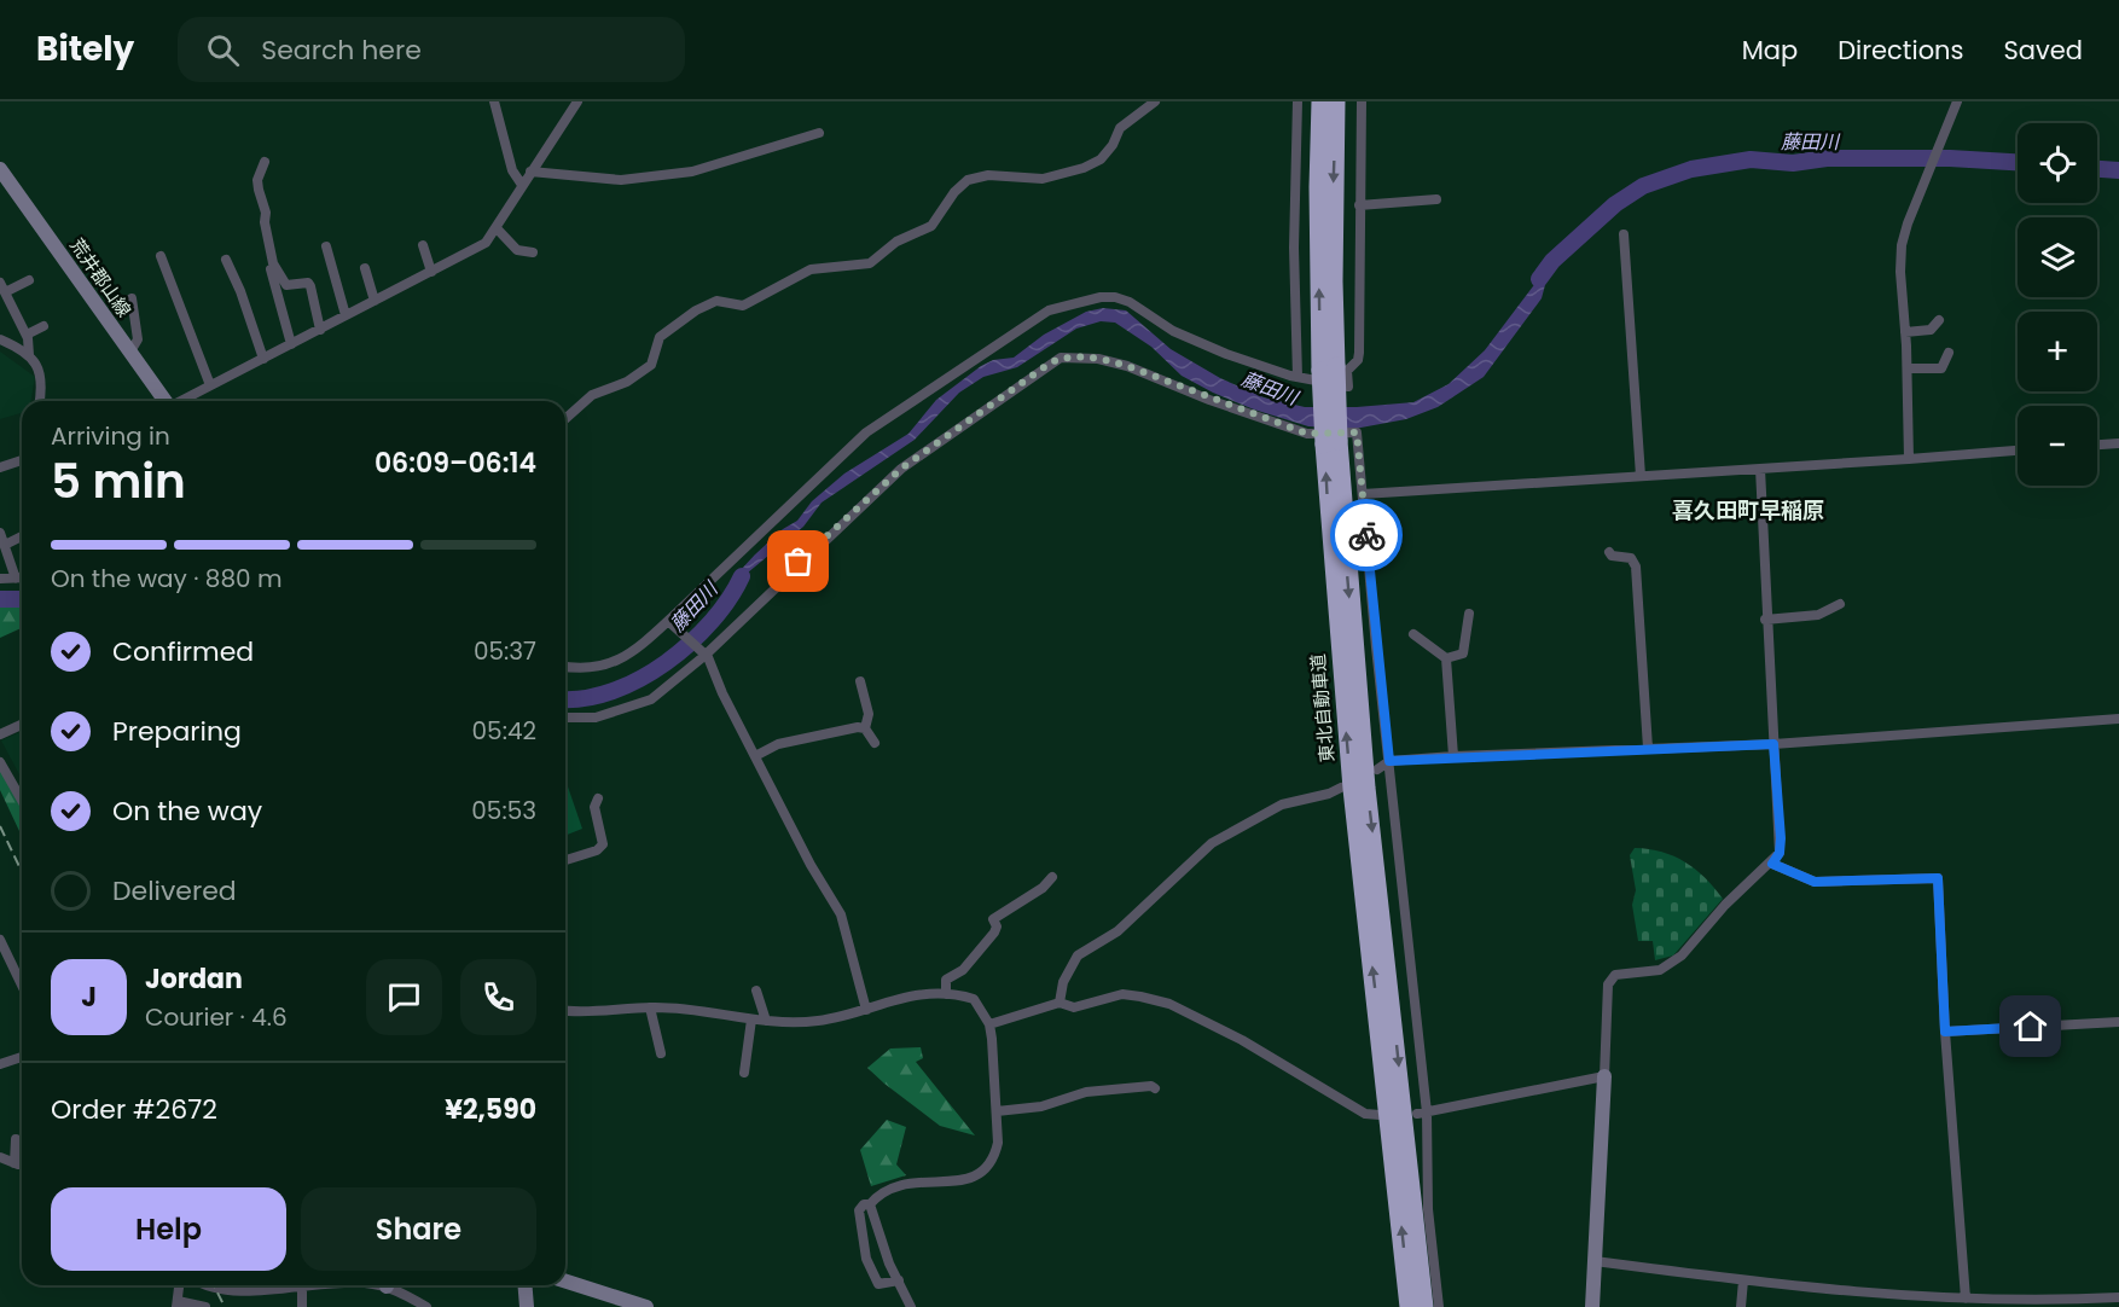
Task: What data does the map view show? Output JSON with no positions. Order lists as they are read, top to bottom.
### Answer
{
  "streets": {
    "highway": ["東北自動車道"],
    "street": ["荒井郡山線"]
  },
  "districts": ["喜久田町早稲原"],
  "water": ["藤田川"],
  "page": {
    "header": "Bitely",
    "search": "Search here",
    "nav": ["Map", "Directions", "Saved"],
    "map_buttons": ["+", "−"],
    "heading": ["5 min", "Arriving in", "06:09–06:14"],
    "panel": [
      "Jordan",
      "Courier · 4.6",
      "Order #2672",
      "¥2,590"
    ],
    "bar": "On the way · 880 m",
    "list": [
      ["Confirmed", "05:37"],
      ["Preparing", "05:42"],
      ["On the way", "05:53"],
      "Delivered"
    ],
    "round": "J",
    "buttons": ["Help", "Share"]
  }
}
